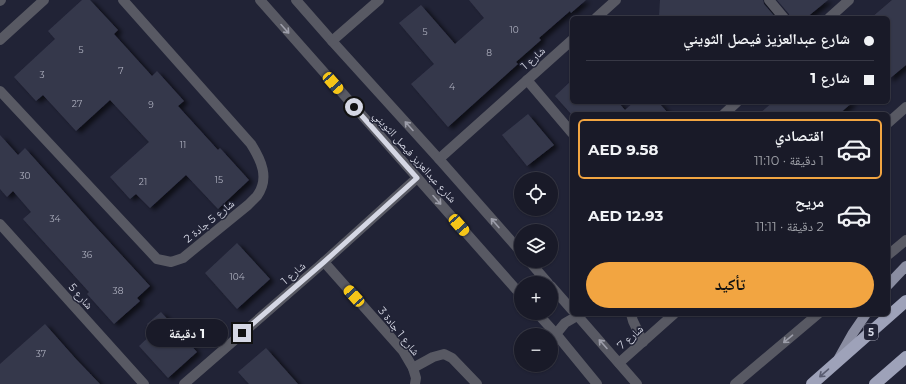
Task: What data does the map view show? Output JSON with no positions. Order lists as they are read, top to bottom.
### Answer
{
  "streets": {
    "highway": ["5"],
    "street": [
      "شارع 1",
      "شارع عبدالعزيز فيصل الثويني",
      "شارع 5 جادة 2",
      "شارع 5",
      "شارع 1 جادة 3",
      "شارع 7"
    ]
  },
  "crossings": [
    ["شارع 1", "شارع عبدالعزيز فيصل الثويني"],
    ["شارع 1", "شارع 1 جادة 3"]
  ],
  "house_numbers": [
    "10",
    "5",
    "5",
    "8",
    "7",
    "3",
    "4",
    "27",
    "9",
    "11",
    "30",
    "15",
    "21",
    "34",
    "36",
    "104",
    "38",
    "37"
  ],
  "page": {
    "banner": ["شارع عبدالعزيز فيصل الثويني", "شارع 1"],
    "list": [
      {
        "name": "اقتصادي",
        "note": "1 دقيقة · 11:10",
        "value": "AED 9.58"
      },
      {
        "name": "مريح",
        "note": "2 دقيقة · 11:11",
        "value": "AED 12.93"
      }
    ],
    "map_buttons": ["+", "−"],
    "buttons": "تأكيد",
    "bubble": "1 دقيقة"
  }
}
